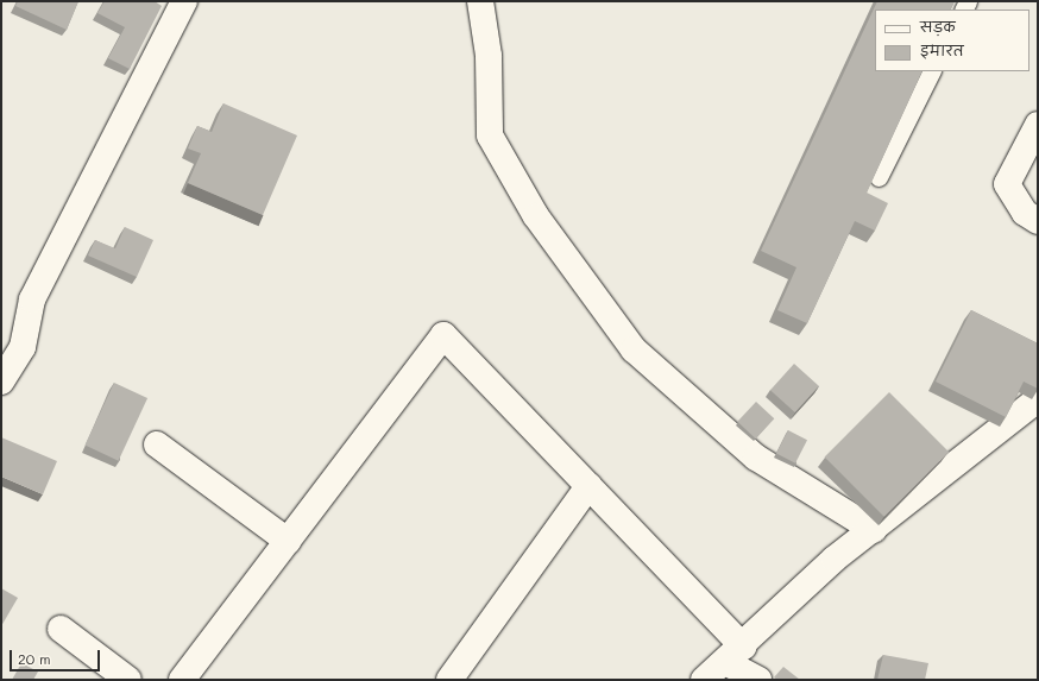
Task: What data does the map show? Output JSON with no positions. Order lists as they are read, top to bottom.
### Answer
{
  "legend": ["सड़क", "इमारत"],
  "scale_bar": "20 m"
}
